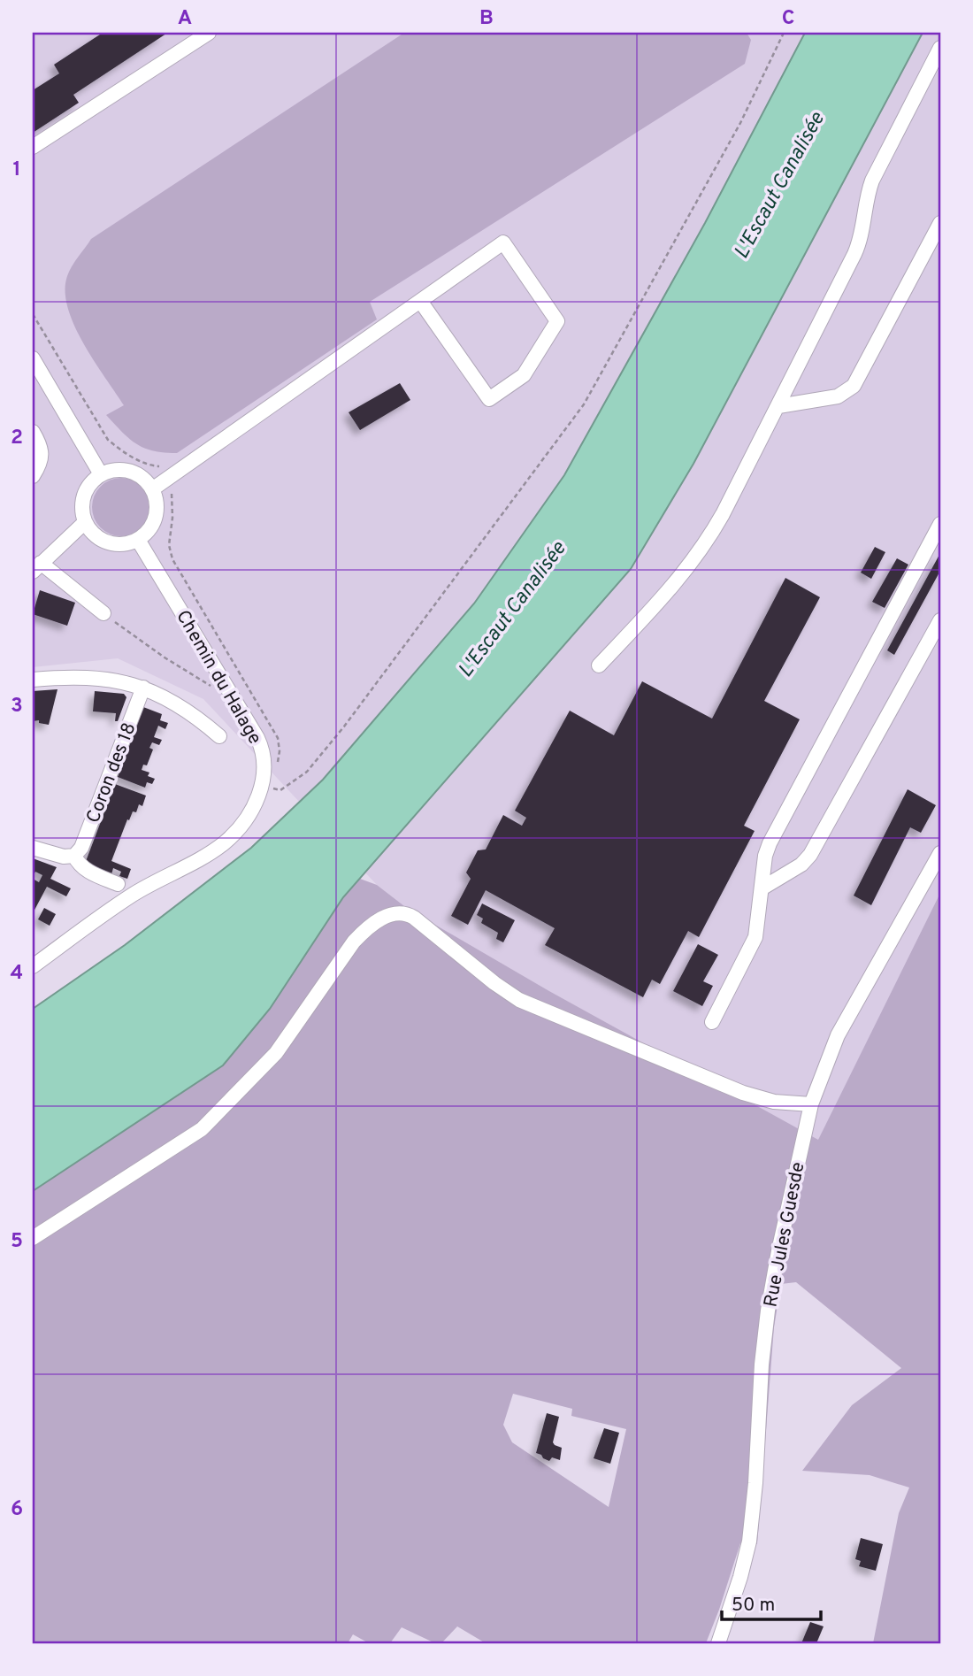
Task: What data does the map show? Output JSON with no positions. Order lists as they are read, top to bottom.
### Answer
{
  "streets": {
    "street": ["Chemin du Halage", "Coron des 18", "Rue Jules Guesde"]
  },
  "water": ["L'Escaut Canalisée"],
  "scale_bar": "50 m",
  "grid": {
    "columns": ["A", "B", "C"],
    "rows": [
      "1",
      "2",
      "3",
      "4",
      "5",
      "6"
    ]
  }
}
